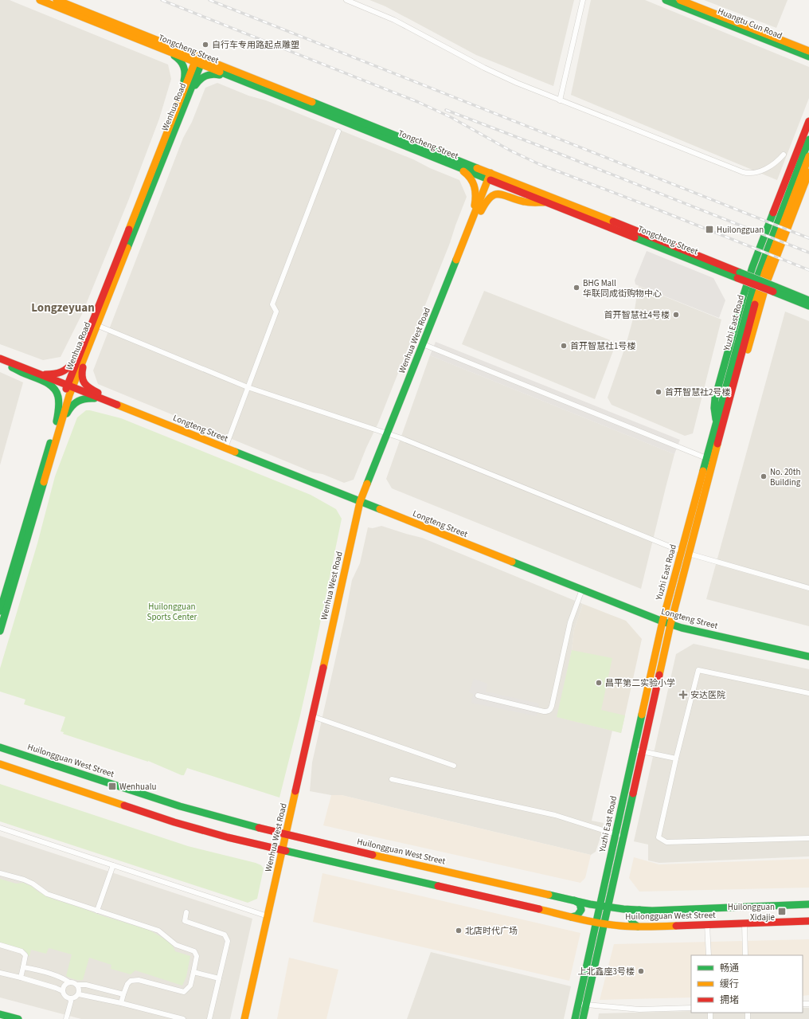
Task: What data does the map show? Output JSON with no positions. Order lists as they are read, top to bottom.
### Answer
{
  "streets": {
    "main road": [
      "Huangtu Cun Road",
      "Tongcheng Street",
      "Wenhua Road",
      "Yuzhi East Road",
      "Wenhua West Road",
      "Longteng Street",
      "Huilongguan West Street"
    ]
  },
  "crossings": [
    ["Tongcheng Street", "Wenhua Road"],
    ["Tongcheng Street", "Wenhua West Road"],
    ["Wenhua Road", "Longteng Street"],
    ["Yuzhi East Road", "Longteng Street"],
    ["Yuzhi East Road", "Huilongguan West Street"],
    ["Wenhua West Road", "Longteng Street"],
    ["Wenhua West Road", "Huilongguan West Street"]
  ],
  "districts": ["Longzeyuan"],
  "parks": ["Huilongguan Sports Center"],
  "places": {
    "other": [
      "自行车专用路起点雕塑",
      "BHG Mall 华联同成街购物中心",
      "首开智慧社4号楼",
      "首开智慧社1号楼",
      "首开智慧社2号楼",
      "No. 20th Building",
      "昌平第二实验小学",
      "北店时代广场",
      "上北鑫座3号楼"
    ],
    "transit": ["Huilongguan", "Wenhualu", "Huilongguan Xidajie"],
    "health": ["安达医院"]
  },
  "legend": ["畅通", "缓行", "拥堵"]
}
